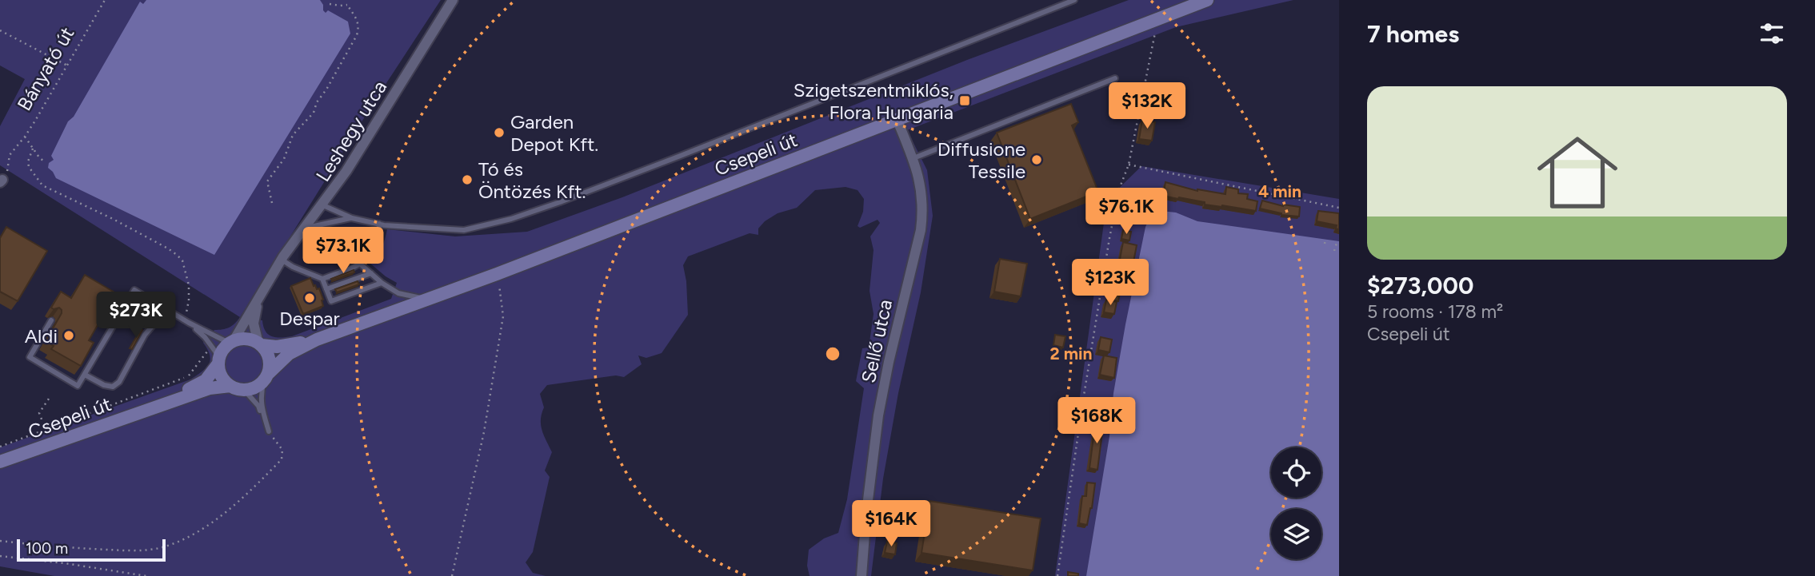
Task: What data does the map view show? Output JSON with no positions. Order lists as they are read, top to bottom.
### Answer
{
  "streets": {
    "street": ["Leshegy utca", "Csepeli út", "Sellő utca"],
    "path": ["Bányató út"]
  },
  "crossings": [
    ["Leshegy utca", "Csepeli út"],
    ["Csepeli út", "Sellő utca"]
  ],
  "places": {
    "transit": ["Szigetszentmiklós, Flora Hungaria"],
    "other": [
      "Garden Depot Kft.",
      "Diffusione Tessile",
      "Tó és Öntözés Kft.",
      "Despar",
      "Aldi"
    ]
  },
  "scale_bar": "100 m",
  "page": {
    "heading": "7 homes",
    "list": [
      {
        "name": "$273,000",
        "note": "5 rooms · 178 m² · Csepeli út"
      }
    ],
    "price": [
      "$132K",
      "$76.1K",
      "$73.1K",
      "$123K",
      "$273K",
      "$168K",
      "$164K"
    ],
    "scale": "100 m"
  },
  "rings": ["4 min", "2 min"]
}
